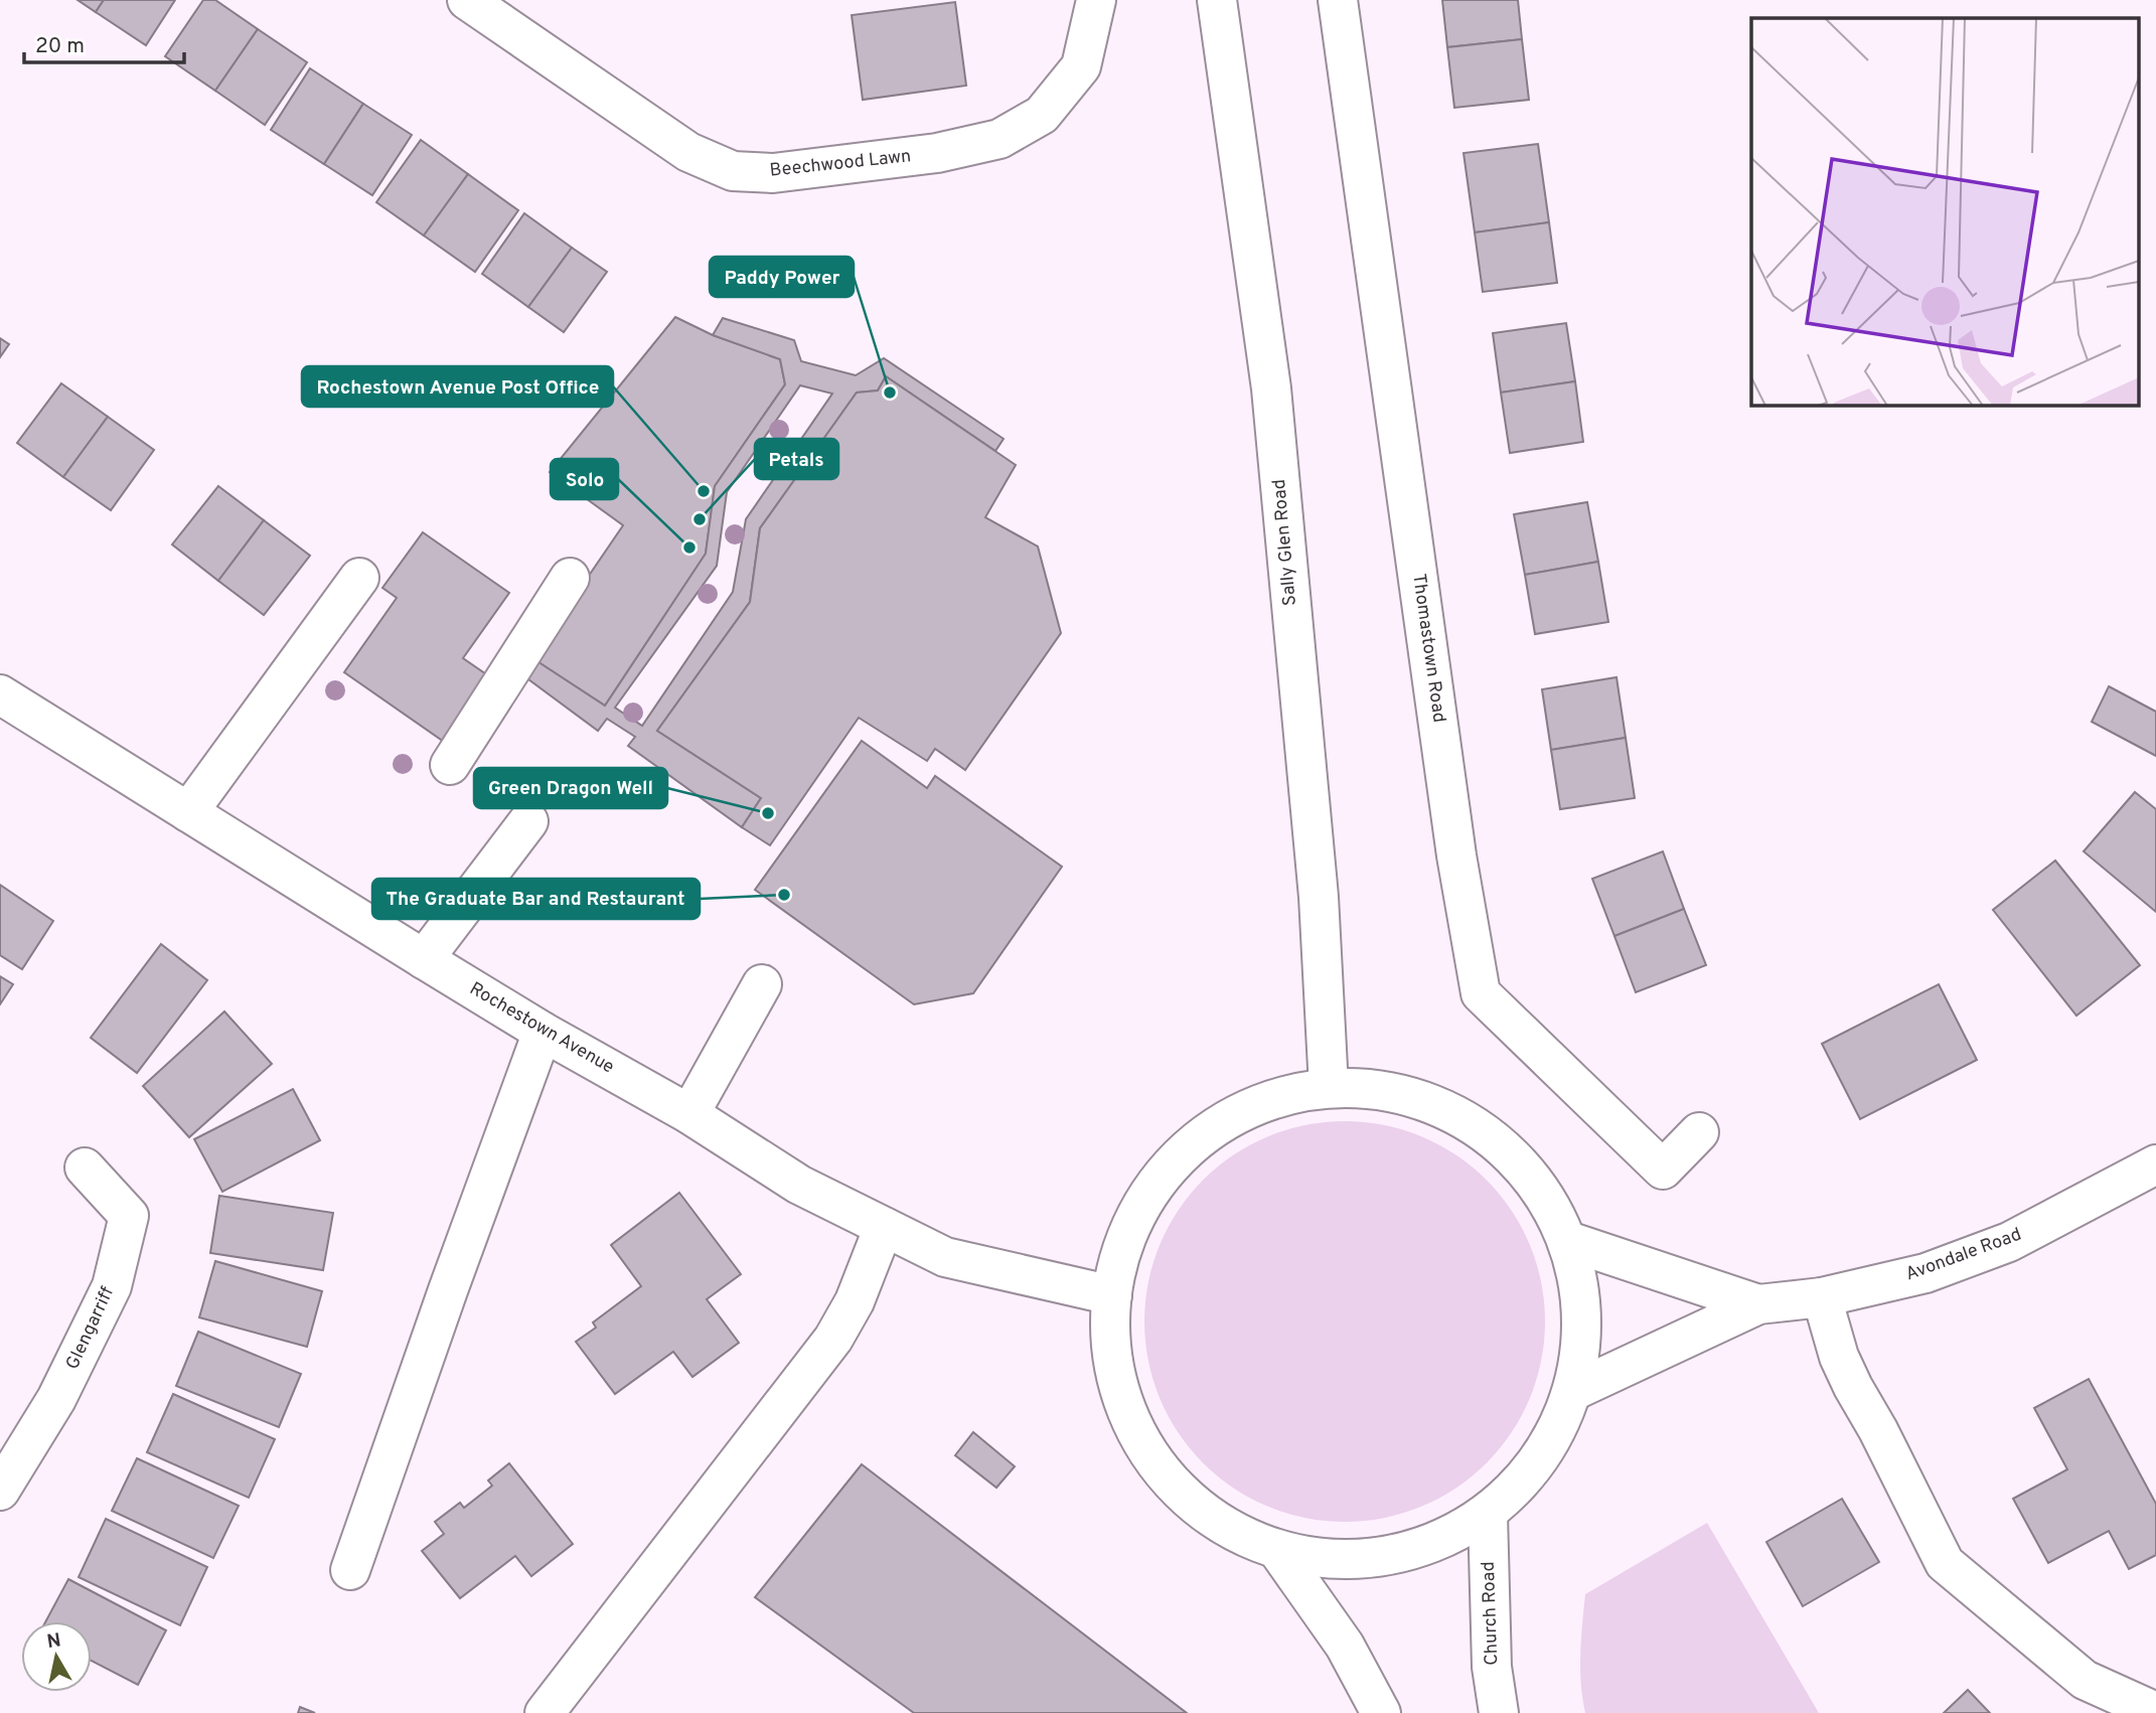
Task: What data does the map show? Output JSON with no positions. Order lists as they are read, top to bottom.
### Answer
{
  "streets": {
    "street": [
      "Beechwood Lawn",
      "Sally Glen Road",
      "Thomastown Road",
      "Rochestown Avenue",
      "Avondale Road",
      "Glengarriff",
      "Church Road"
    ]
  },
  "places": [
    "Paddy Power",
    "Rochestown Avenue Post Office",
    "Petals",
    "Solo",
    "Green Dragon Well",
    "The Graduate Bar and Restaurant"
  ],
  "scale_bar": "20 m",
  "north": "top"
}
